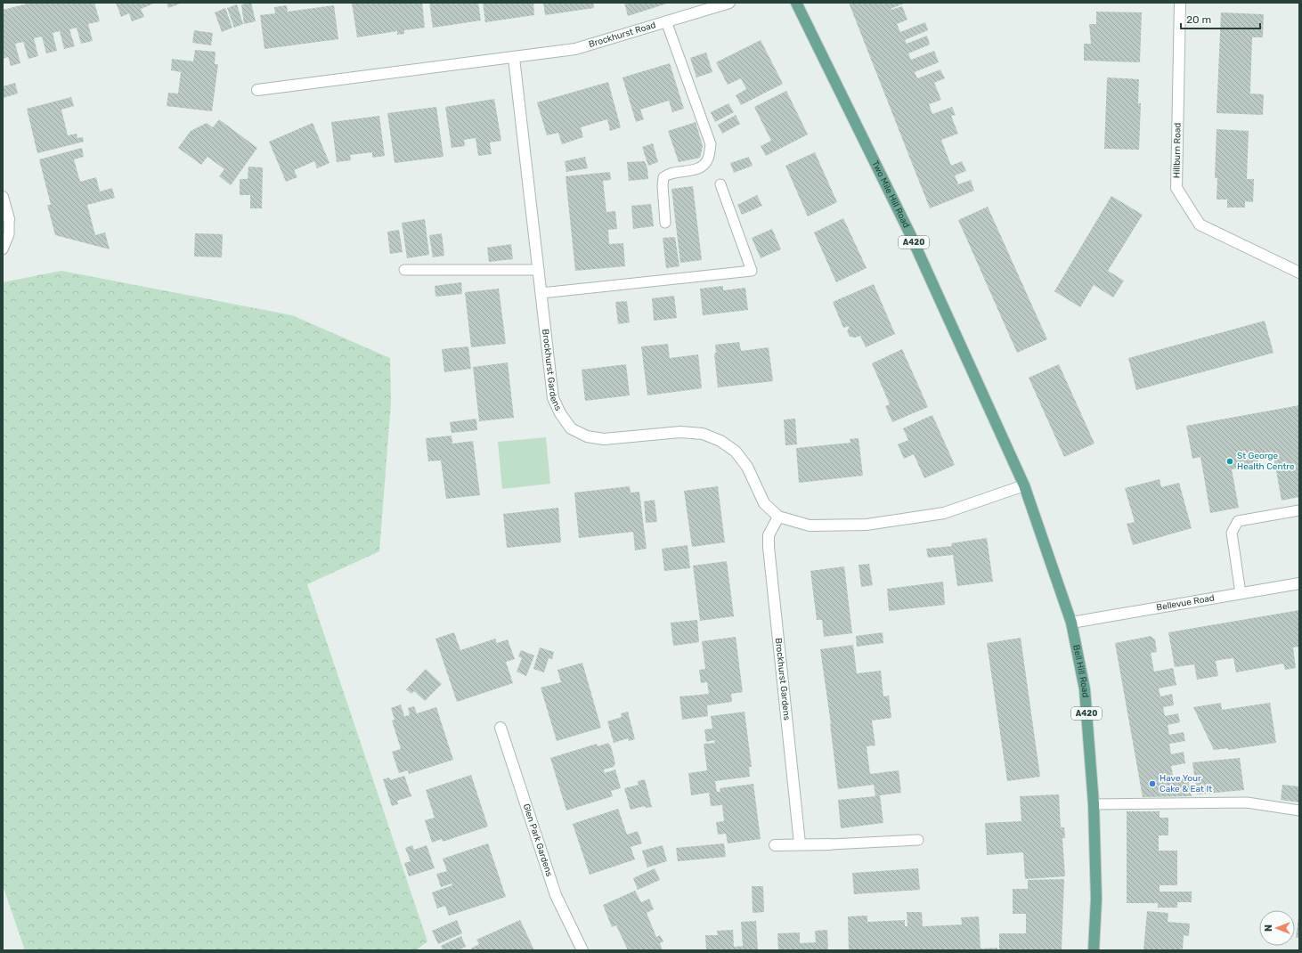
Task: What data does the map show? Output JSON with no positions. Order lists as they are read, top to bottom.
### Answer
{
  "streets": {
    "main road": ["Two Mile Hill Road", "A420", "Bell Hill Road"],
    "street": [
      "Brockhurst Road",
      "Hillburn Road",
      "Brockhurst Gardens",
      "Bellevue Road",
      "Glen Park Gardens"
    ]
  },
  "crossings": [
    ["Brockhurst Road", "Brockhurst Gardens"],
    ["Two Mile Hill Road", "Brockhurst Gardens"],
    ["Two Mile Hill Road", "Bell Hill Road"],
    ["Brockhurst Gardens", "Bell Hill Road"],
    ["Bellevue Road", "Bell Hill Road"]
  ],
  "places": ["St George Health Centre", "Have Your Cake & Eat It"],
  "scale_bar": "20 m",
  "north": "left"
}
